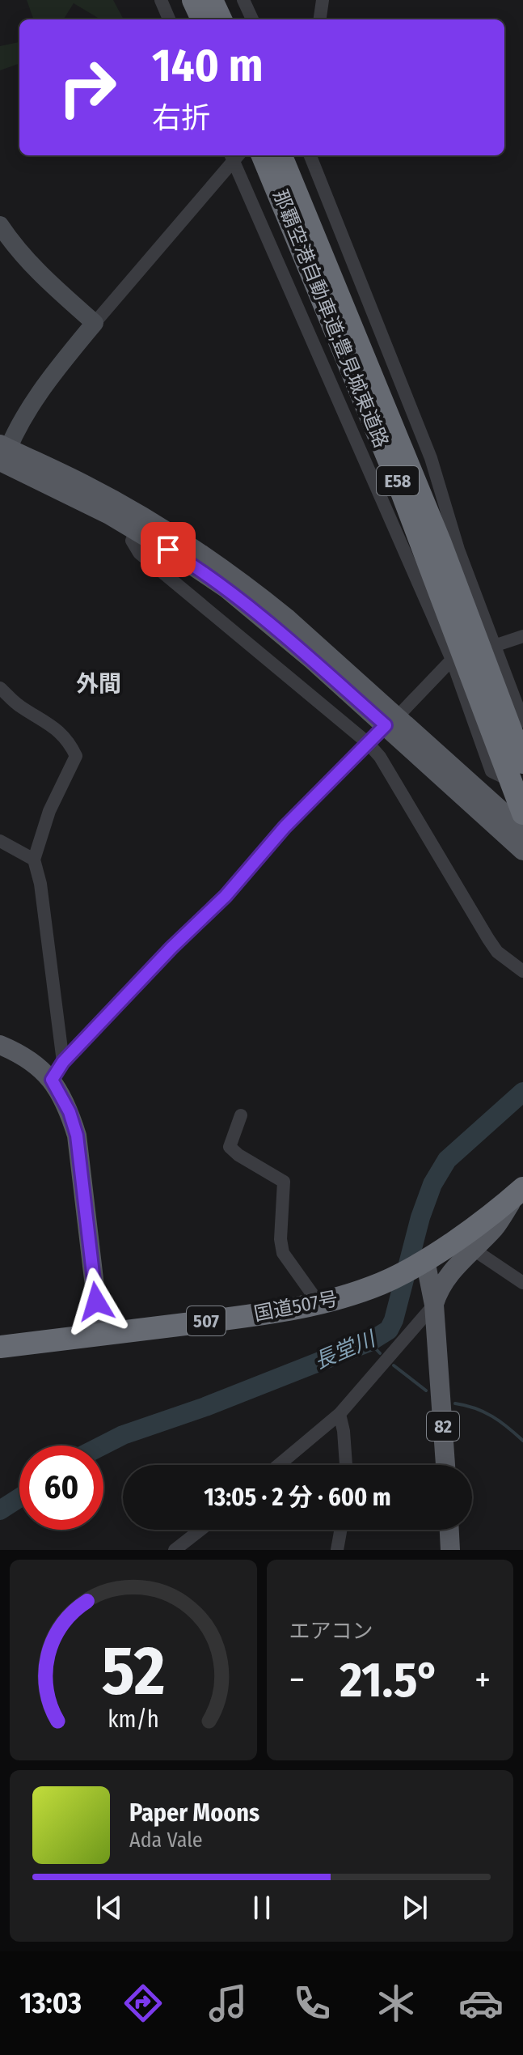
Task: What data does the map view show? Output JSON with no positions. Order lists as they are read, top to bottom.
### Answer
{
  "streets": {
    "highway": [
      "那覇空港自動車道;豊見城東道路",
      "E58",
      "国道507号",
      "507"
    ],
    "main road": ["82"]
  },
  "crossings": [
    ["国道507号", "82"]
  ],
  "districts": ["外間"],
  "water": ["長堂川"],
  "page": {
    "turn": ["140 m", "右折"],
    "limit": "60",
    "trip": "13:05 · 2 分 · 600 m",
    "tile": "エアコン",
    "heat": ["−", "21.5°", "+"],
    "song": ["Paper Moons", "Ada Vale"],
    "tabs": "13:03",
    "gauge": ["52", "km/h"]
  }
}
